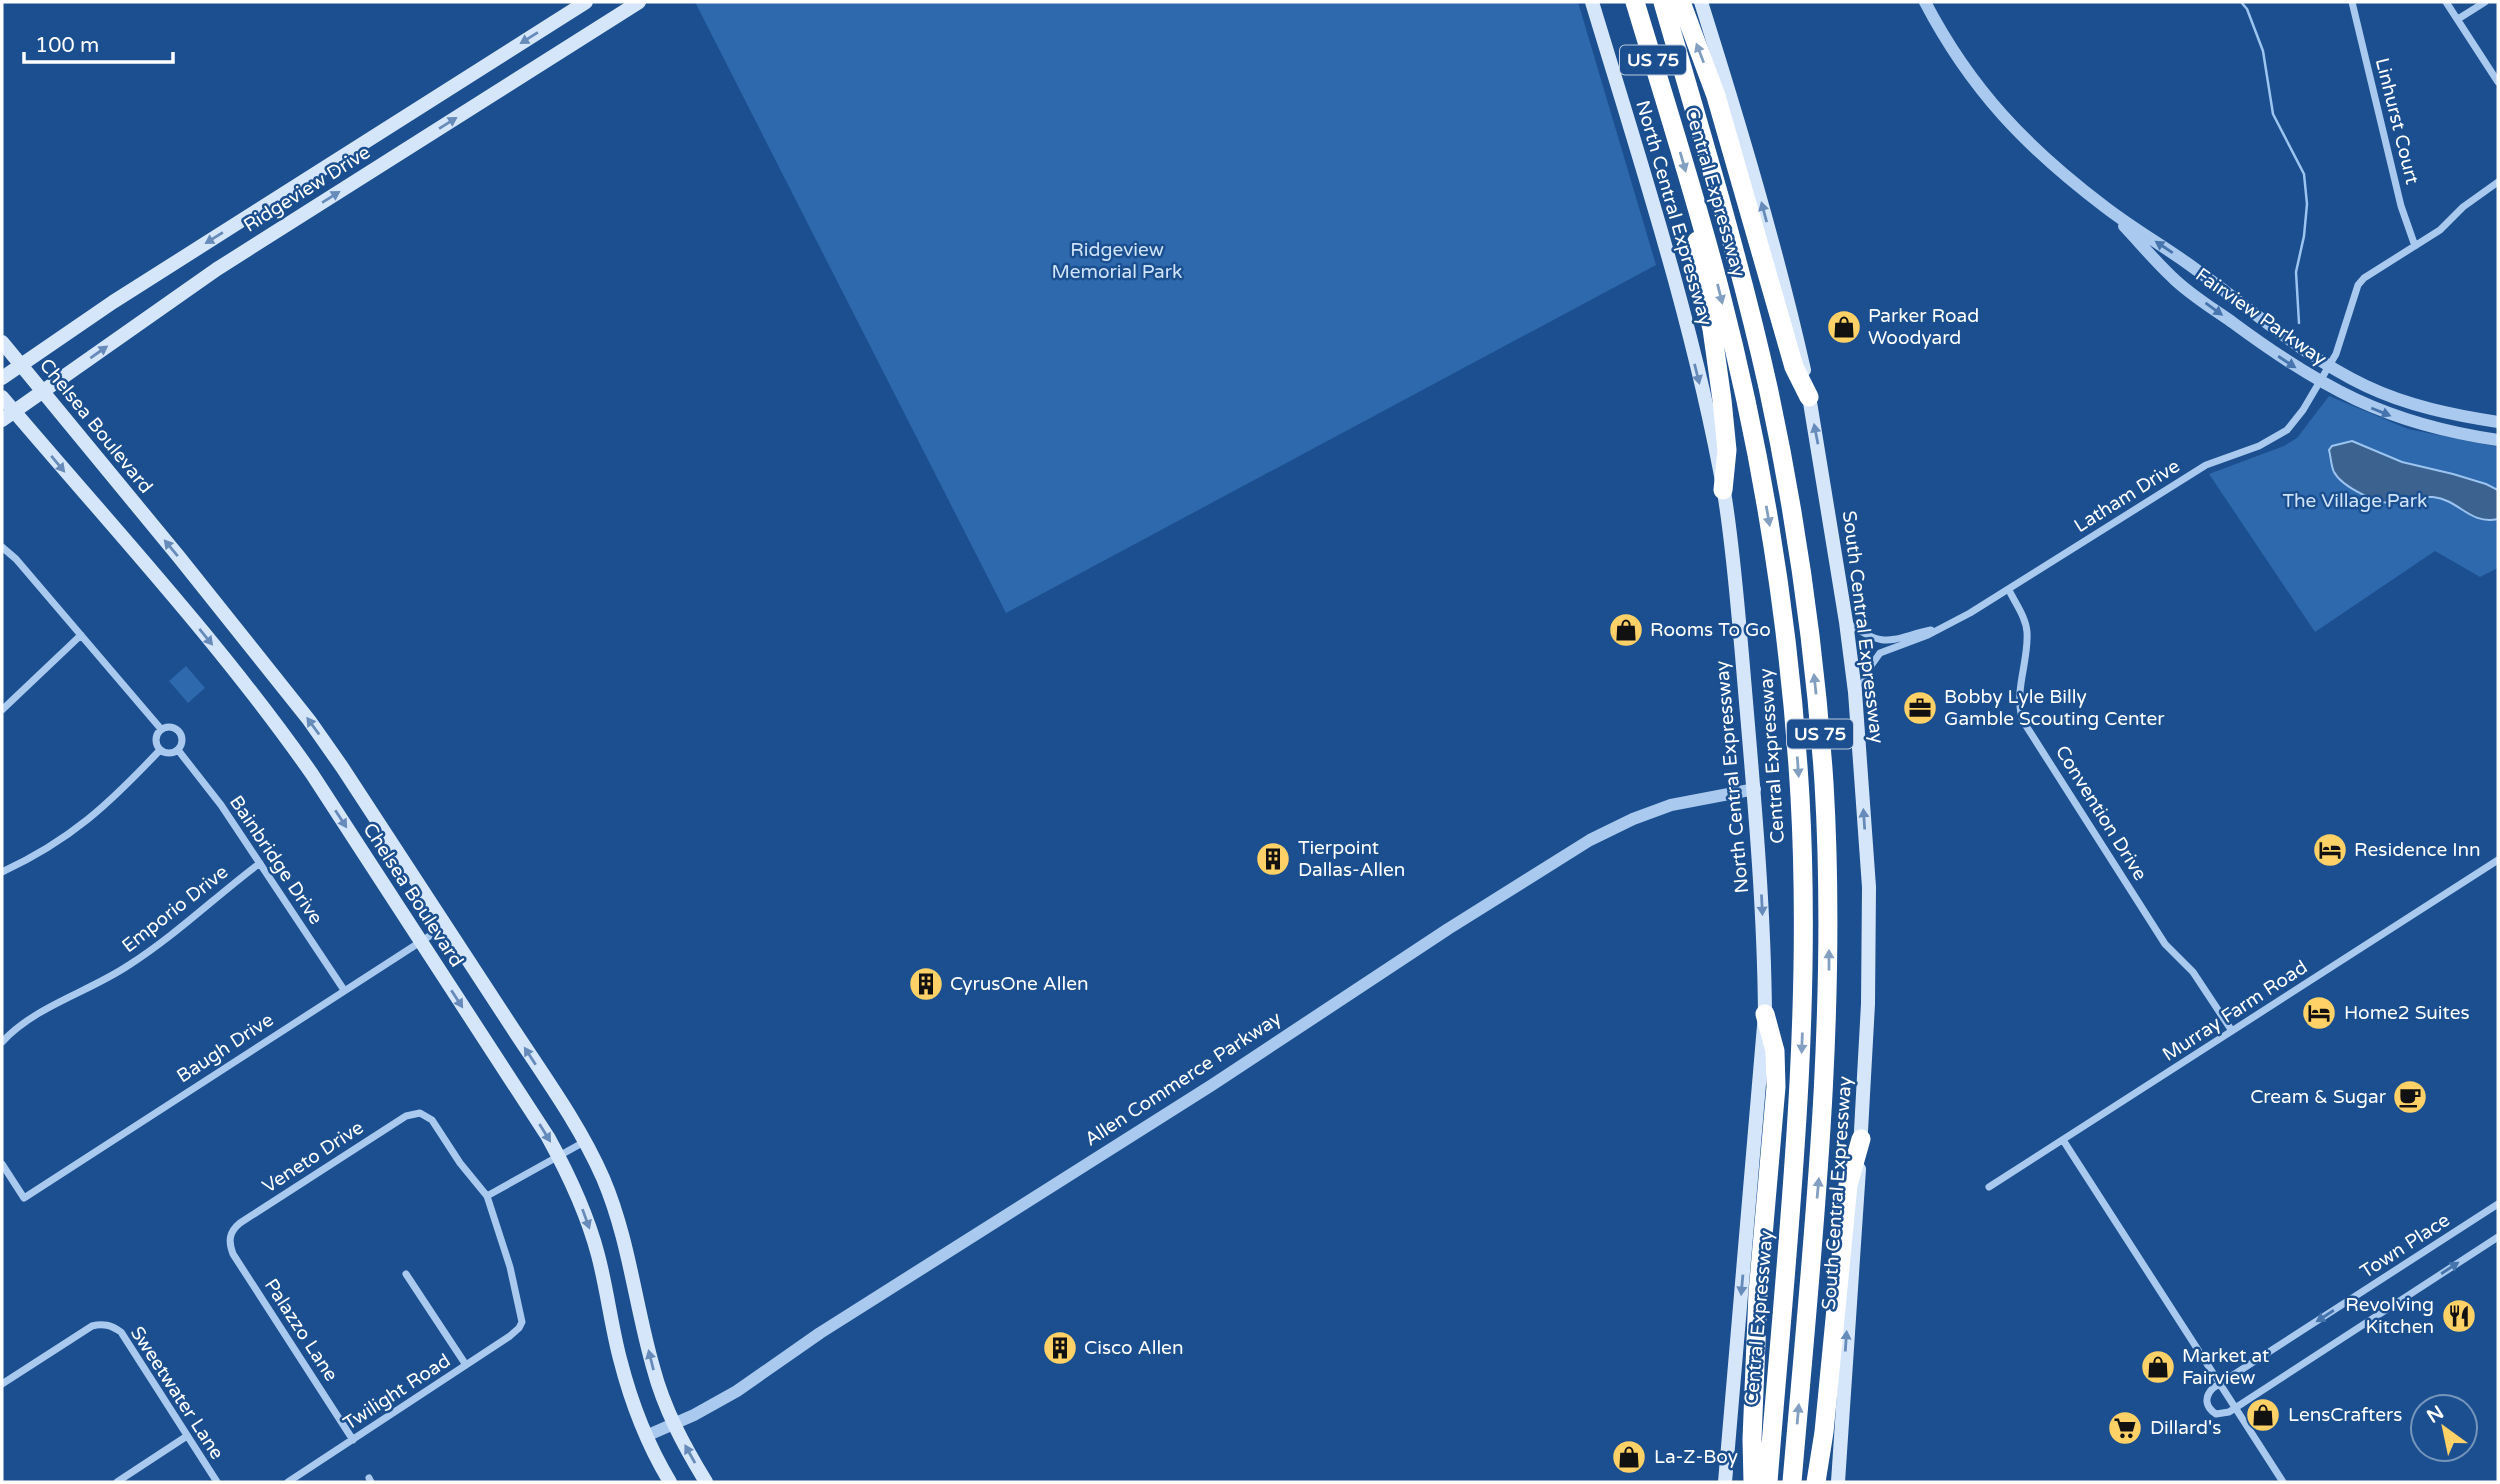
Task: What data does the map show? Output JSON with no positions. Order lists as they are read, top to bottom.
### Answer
{
  "streets": {
    "highway": ["US 75", "Central Expressway"],
    "main road": [
      "Ridgeview Drive",
      "North Central Expressway",
      "Chelsea Boulevard",
      "South Central Expressway"
    ],
    "street": [
      "Linhurst Court",
      "Fairview Parkway",
      "Latham Drive",
      "Convention Drive",
      "Bainbridge Drive",
      "Emporio Drive",
      "Murray Farm Road",
      "Baugh Drive",
      "Allen Commerce Parkway",
      "Veneto Drive",
      "Town Place",
      "Palazzo Lane",
      "Twilight Road",
      "Sweetwater Lane"
    ]
  },
  "crossings": [
    ["Ridgeview Drive", "Chelsea Boulevard"],
    ["North Central Expressway", "Allen Commerce Parkway"],
    ["Fairview Parkway", "Latham Drive"],
    ["Chelsea Boulevard", "Baugh Drive"],
    ["Chelsea Boulevard", "Allen Commerce Parkway"],
    ["Latham Drive", "South Central Expressway"],
    ["Latham Drive", "Convention Drive"],
    ["Convention Drive", "Murray Farm Road"],
    ["Bainbridge Drive", "Emporio Drive"],
    ["Bainbridge Drive", "Baugh Drive"],
    ["Veneto Drive", "Palazzo Lane"],
    ["Veneto Drive", "Twilight Road"],
    ["Palazzo Lane", "Twilight Road"]
  ],
  "one_way": ["North Central Expressway", "South Central Expressway"],
  "parks": ["Ridgeview Memorial Park", "The Village Park"],
  "places": {
    "shop": [
      "Parker Road Woodyard",
      "Rooms To Go",
      "Market at Fairview",
      "LensCrafters",
      "La-Z-Boy"
    ],
    "office": ["Bobby Lyle Billy Gamble Scouting Center"],
    "hotel": ["Residence Inn", "Home2 Suites"],
    "building": ["Tierpoint Dallas-Allen", "CyrusOne Allen", "Cisco Allen"],
    "cafe": ["Cream & Sugar"],
    "restaurant": ["Revolving Kitchen"],
    "supermarket": ["Dillard's"]
  },
  "scale_bar": "100 m",
  "north": "top left"
}
